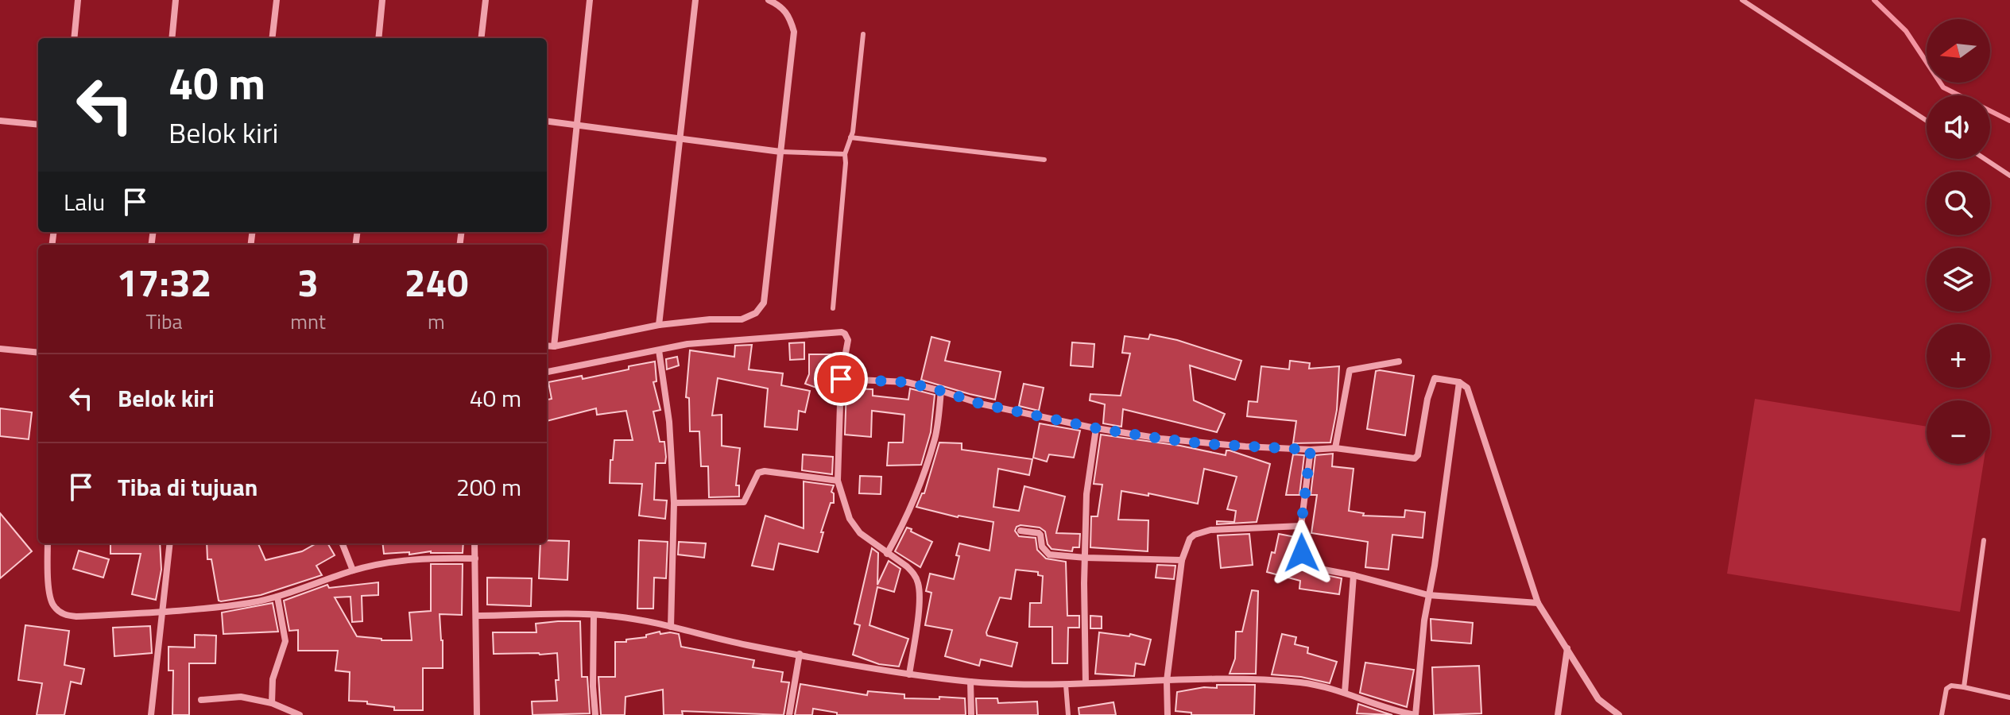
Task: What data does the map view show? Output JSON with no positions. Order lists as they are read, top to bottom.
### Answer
{
  "north": "left",
  "page": {
    "map_buttons": ["+", "−"],
    "turn": ["40 m", "Belok kiri"],
    "then": "Lalu",
    "eta": [
      "17:32",
      "Tiba",
      "3",
      "mnt",
      "240",
      "m"
    ],
    "list": [
      {
        "name": "Belok kiri",
        "value": "40 m"
      },
      {
        "name": "Tiba di tujuan",
        "value": "200 m"
      }
    ]
  }
}
